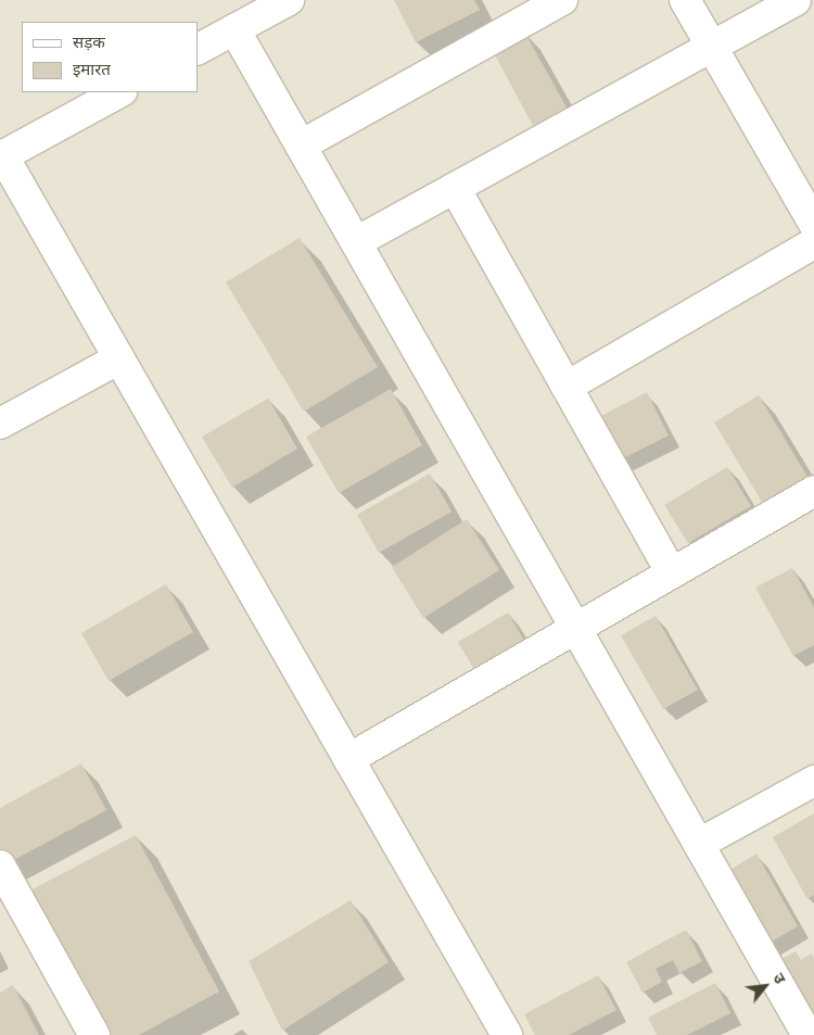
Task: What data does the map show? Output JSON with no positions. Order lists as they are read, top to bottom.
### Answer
{
  "legend": ["सड़क", "इमारत"],
  "north": "top right"
}
